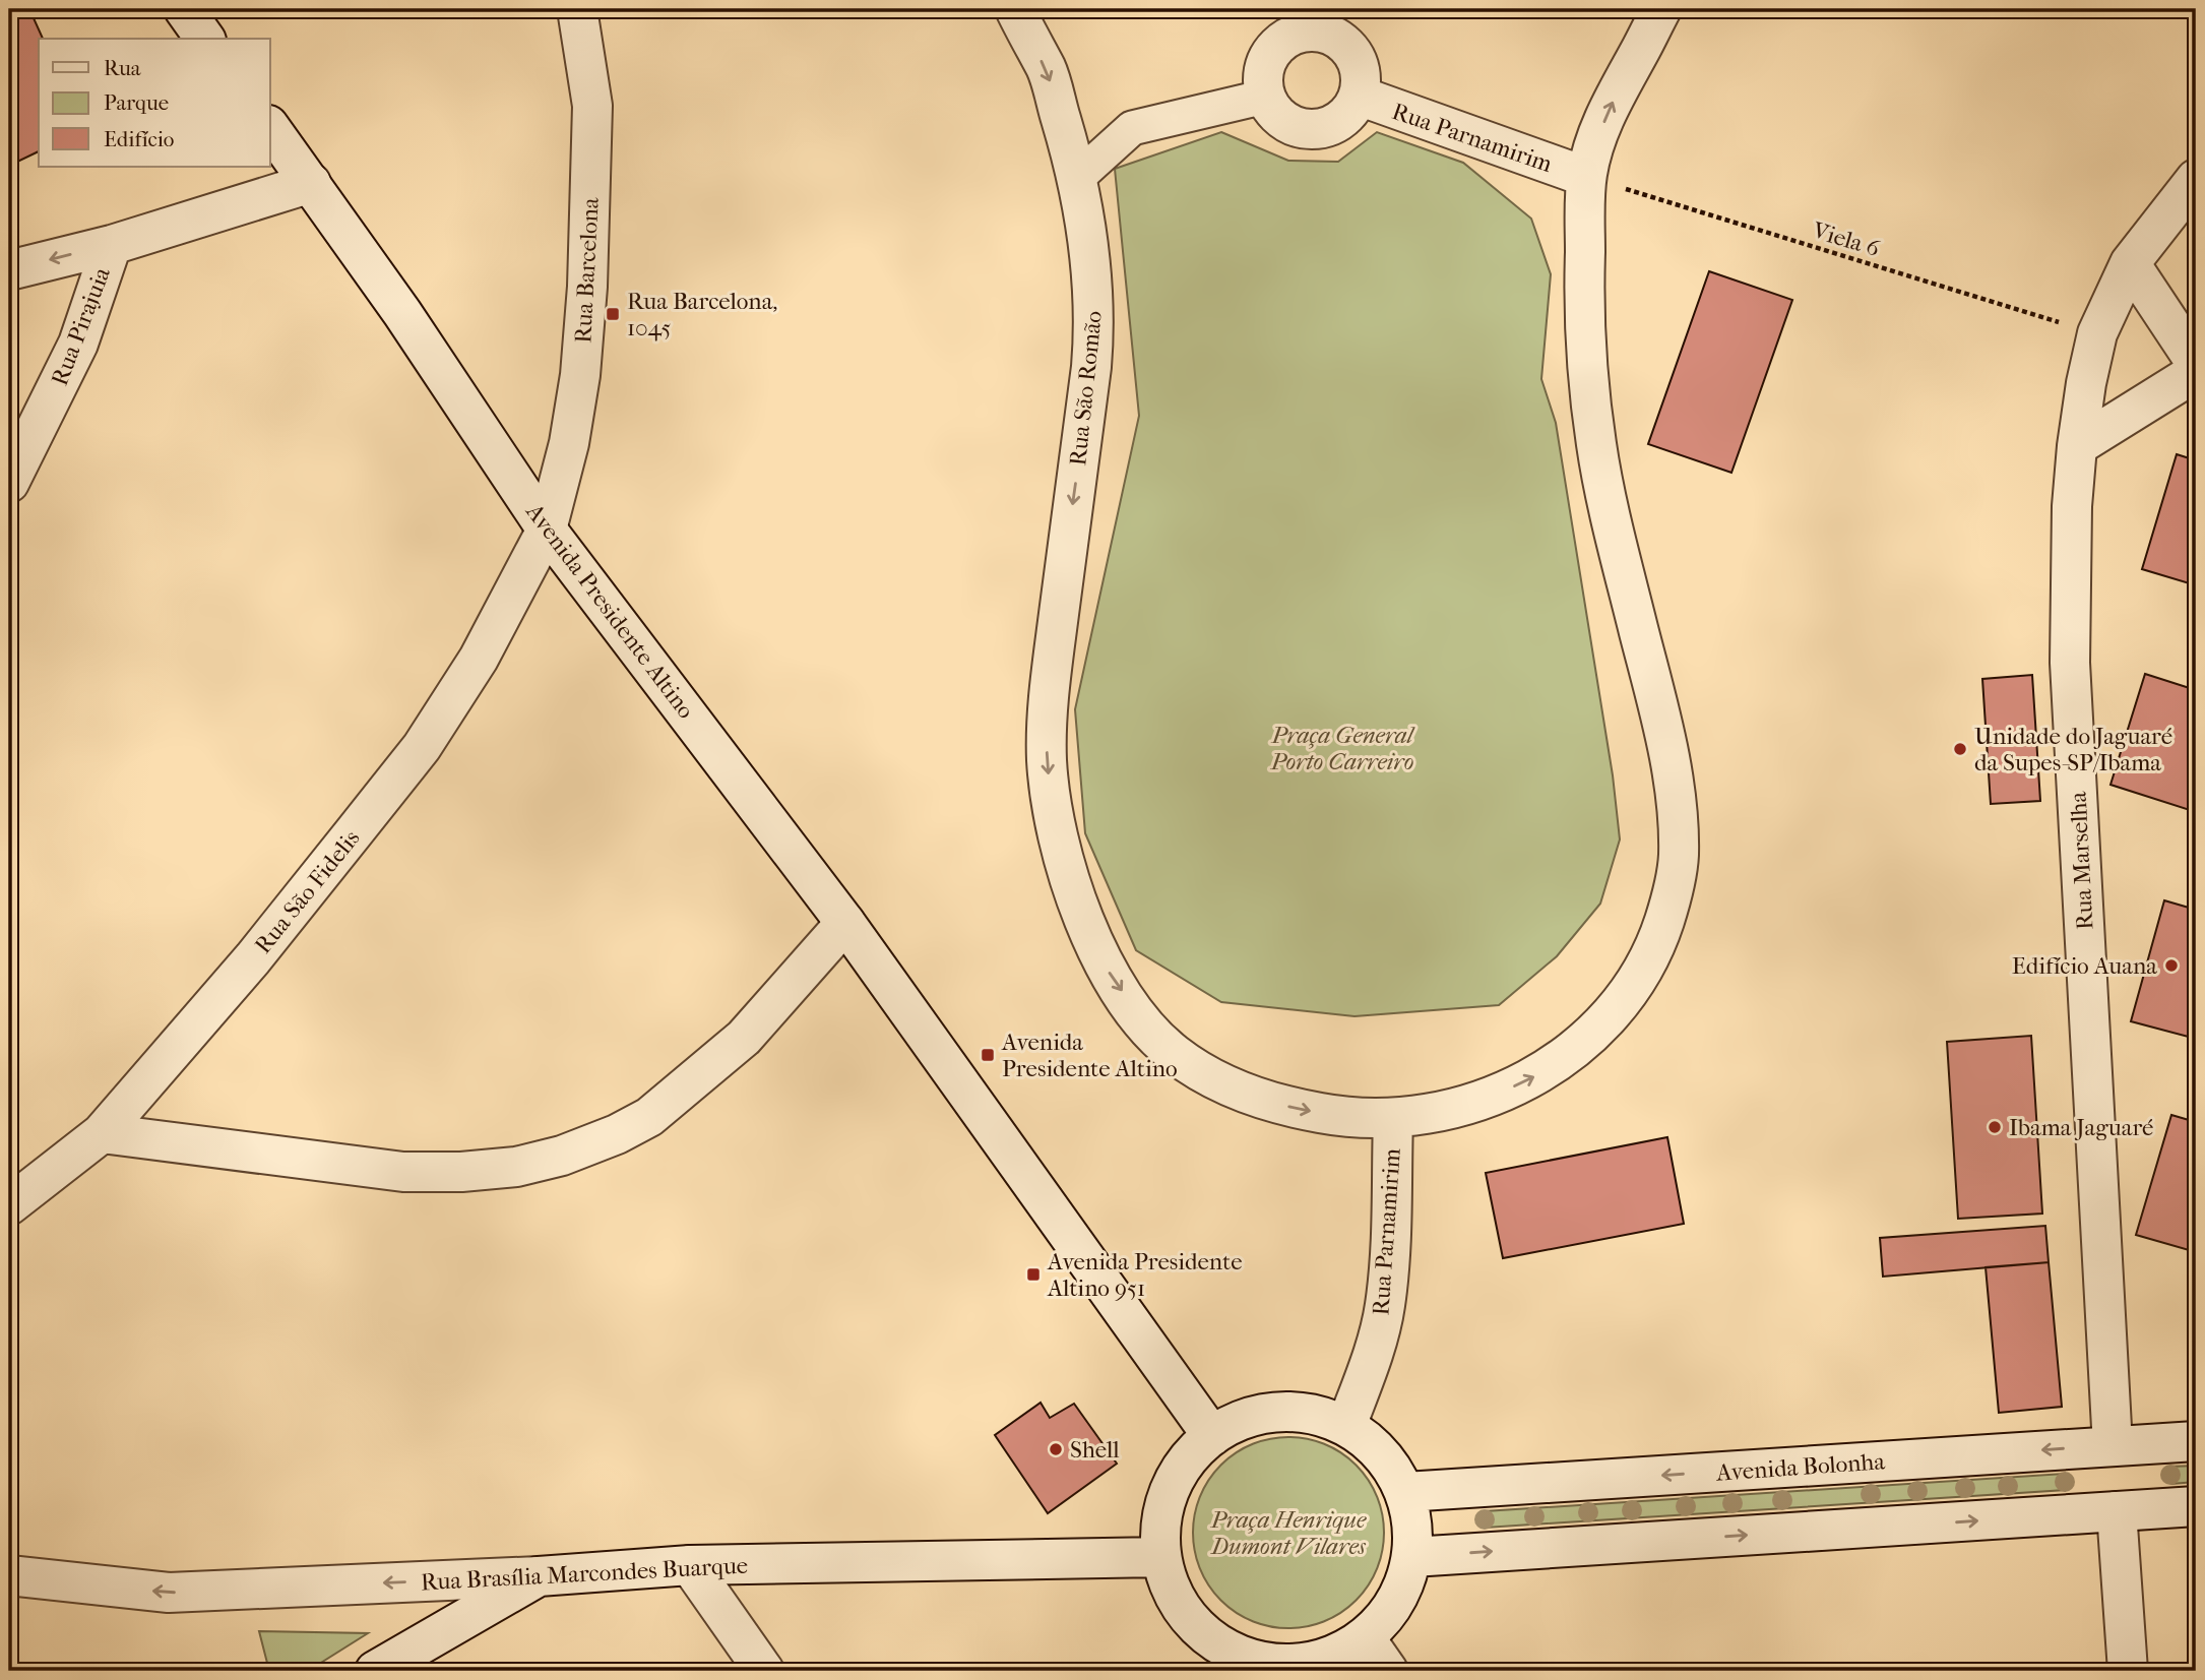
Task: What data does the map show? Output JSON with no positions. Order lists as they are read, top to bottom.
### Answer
{
  "streets": {
    "street": [
      "Rua Parnamirim",
      "Rua Barcelona",
      "Rua Pirajuia",
      "Rua São Romão",
      "Avenida Presidente Altino",
      "Rua Marselha",
      "Rua São Fidelis",
      "Avenida Bolonha",
      "Rua Brasília Marcondes Buarque"
    ],
    "path": ["Viela 6"]
  },
  "crossings": [
    ["Rua Parnamirim", "Viela 6"],
    ["Rua Parnamirim", "Rua São Romão"],
    ["Rua Parnamirim", "Avenida Presidente Altino"],
    ["Rua Parnamirim", "Avenida Bolonha"],
    ["Rua Parnamirim", "Rua Brasília Marcondes Buarque"],
    ["Viela 6", "Rua Marselha"],
    ["Rua Barcelona", "Avenida Presidente Altino"],
    ["Rua Barcelona", "Rua São Fidelis"],
    ["Avenida Presidente Altino", "Rua São Fidelis"],
    ["Avenida Presidente Altino", "Avenida Bolonha"],
    ["Avenida Presidente Altino", "Rua Brasília Marcondes Buarque"],
    ["Rua Marselha", "Avenida Bolonha"],
    ["Avenida Bolonha", "Rua Brasília Marcondes Buarque"]
  ],
  "one_way": ["Rua São Romão", "Rua Brasília Marcondes Buarque"],
  "parks": ["Praça General Porto Carreiro", "Praça Henrique Dumont Vilares"],
  "places": {
    "transit": ["Rua Barcelona, 1045", "Avenida Presidente Altino", "Avenida Presidente Altino 951"],
    "other": [
      "Unidade do Jaguaré da Supes-SP/Ibama",
      "Edifício Auana",
      "Ibama Jaguaré",
      "Shell"
    ]
  },
  "legend": ["Rua", "Parque", "Edifício"]
}
